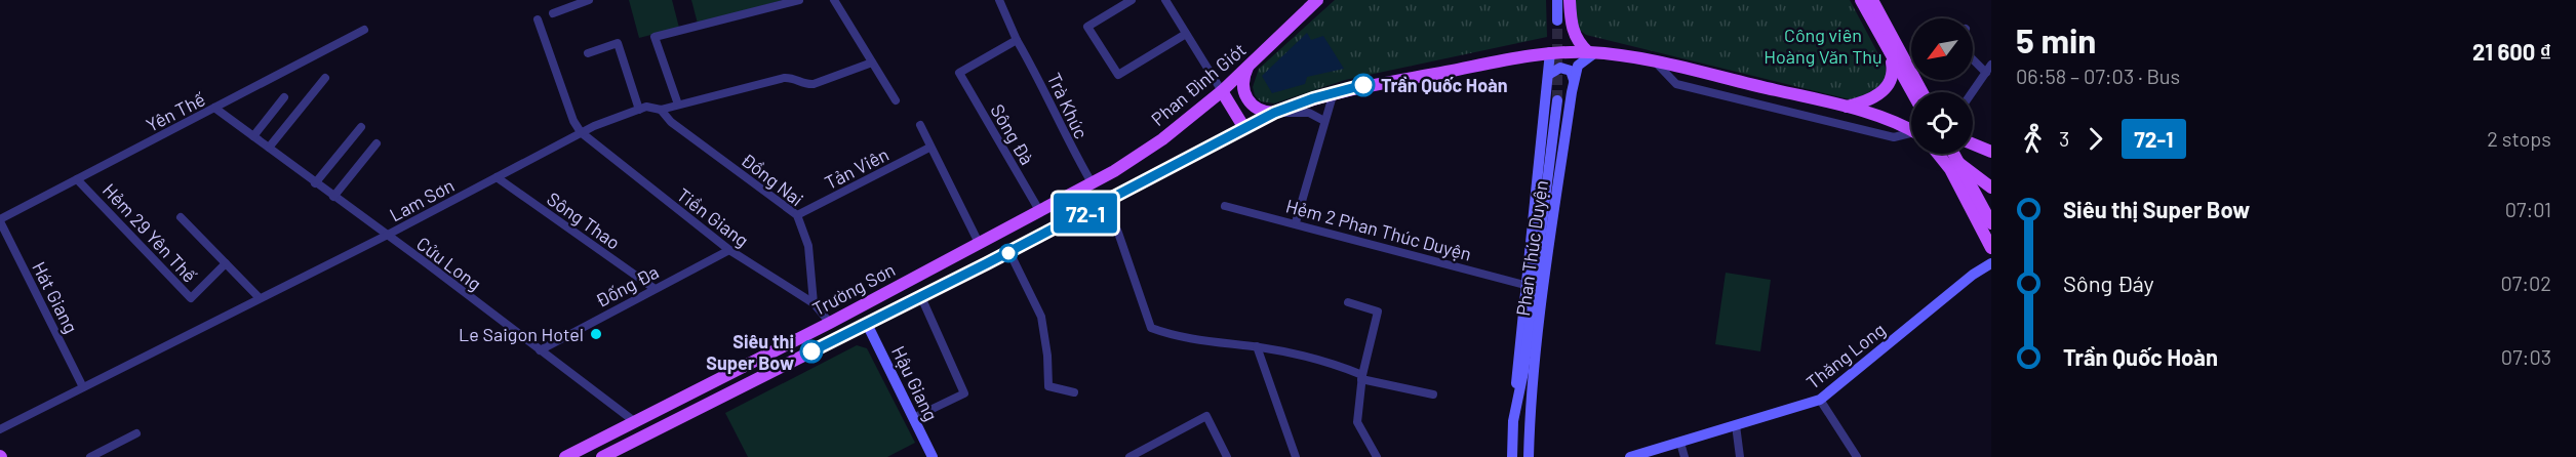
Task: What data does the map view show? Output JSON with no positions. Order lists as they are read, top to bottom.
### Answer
{
  "streets": {
    "main road": [
      "Phan Đình Giót",
      "Phan Thúc Duyện",
      "Trường Sơn",
      "Thăng Long",
      "Hậu Giang"
    ],
    "street": [
      "Trà Khúc",
      "Yên Thế",
      "Sông Đà",
      "Tản Viên",
      "Đồng Nai",
      "Lam Sơn",
      "Tiền Giang",
      "Sông Thao",
      "Hẻm 2 Phan Thúc Duyện",
      "Hẻm 29 Yên Thế",
      "Cửu Long",
      "Đống Đa",
      "Hát Giang"
    ]
  },
  "crossings": [
    ["Phan Đình Giót", "Trà Khúc"],
    ["Phan Đình Giót", "Trường Sơn"],
    ["Trà Khúc", "Sông Đà"],
    ["Trà Khúc", "Trường Sơn"],
    ["Yên Thế", "Hẻm 29 Yên Thế"],
    ["Yên Thế", "Cửu Long"],
    ["Yên Thế", "Hát Giang"],
    ["Sông Đà", "Trường Sơn"],
    ["Tản Viên", "Đồng Nai"],
    ["Đồng Nai", "Lam Sơn"],
    ["Đồng Nai", "Tiền Giang"],
    ["Lam Sơn", "Tiền Giang"],
    ["Lam Sơn", "Sông Thao"],
    ["Lam Sơn", "Cửu Long"],
    ["Lam Sơn", "Hát Giang"],
    ["Tiền Giang", "Đống Đa"],
    ["Tiền Giang", "Trường Sơn"],
    ["Sông Thao", "Đống Đa"],
    ["Hẻm 2 Phan Thúc Duyện", "Phan Thúc Duyện"],
    ["Cửu Long", "Đống Đa"],
    ["Cửu Long", "Trường Sơn"],
    ["Trường Sơn", "Hậu Giang"]
  ],
  "parks": ["Công viên Hoàng Văn Thụ"],
  "places": ["Trần Quốc Hoàn", "Le Saigon Hotel", "Siêu thị Super Bow"],
  "lines": ["bus line 72-1"],
  "north": "bottom left",
  "page": {
    "on_map": "72-1",
    "heading": ["5 min", "06:58 – 07:03 · Bus", "21 600 ₫"],
    "legs": ["3", "72-1", "2 stops"],
    "list": [
      {
        "name": "Siêu thị Super Bow",
        "value": "07:01"
      },
      {
        "name": "Sông Đáy",
        "value": "07:02"
      },
      {
        "name": "Trần Quốc Hoàn",
        "value": "07:03"
      }
    ]
  }
}
